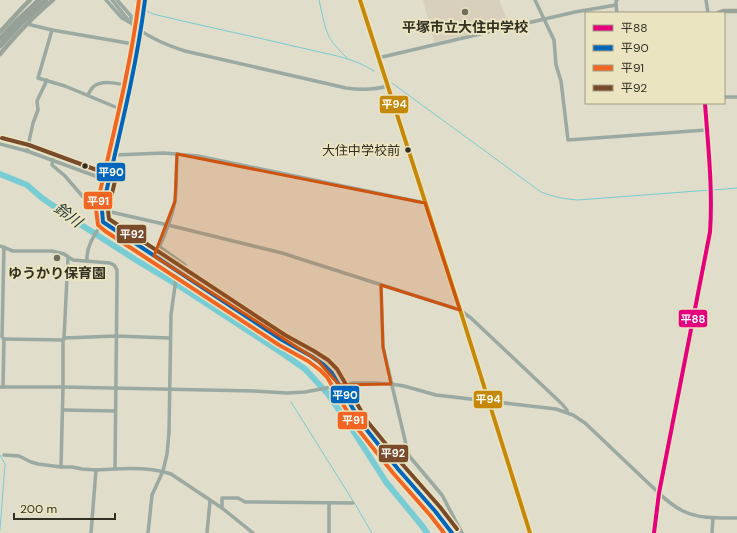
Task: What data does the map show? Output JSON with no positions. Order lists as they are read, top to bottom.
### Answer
{
  "water": ["鈴川"],
  "places": ["平塚市立大住中学校", "大住中学校前", "ゆうかり保育園"],
  "lines": [
    "transit line 平90",
    "transit line 平91",
    "transit line 平94",
    "transit line 平88",
    "transit line 平92"
  ],
  "legend": [
    "平88",
    "平90",
    "平91",
    "平92"
  ],
  "scale_bar": "200 m"
}
